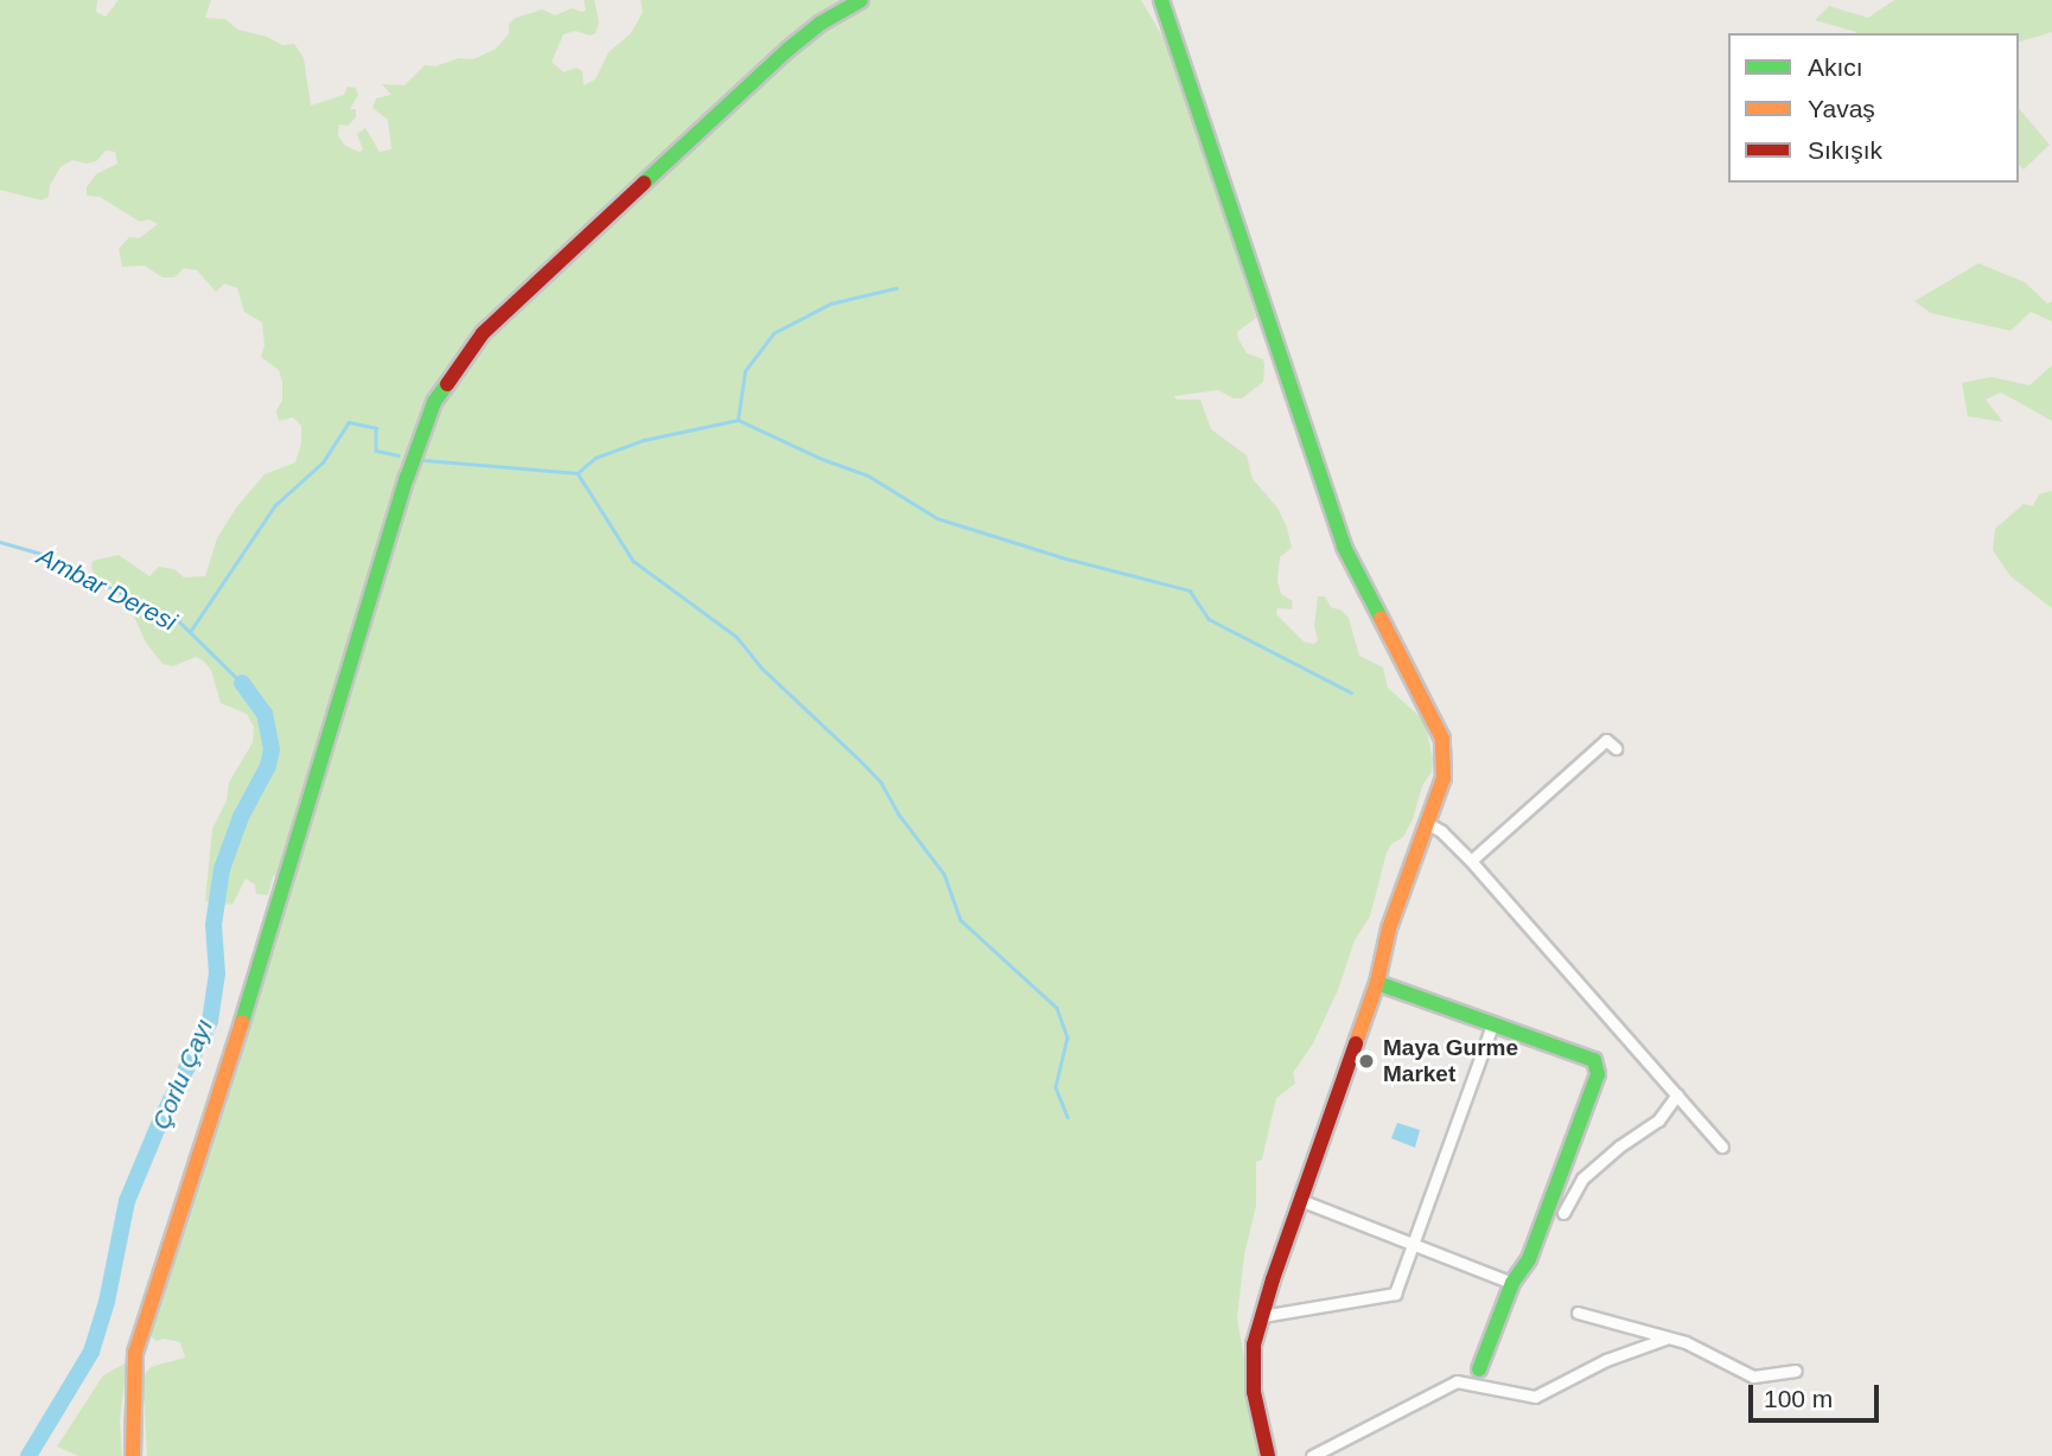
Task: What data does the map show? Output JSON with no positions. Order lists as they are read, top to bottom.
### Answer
{
  "water": ["Ambar Deresi", "Çorlu Çayı"],
  "places": ["Maya Gurme Market"],
  "legend": ["Akıcı", "Yavaş", "Sıkışık"],
  "scale_bar": "100 m"
}
